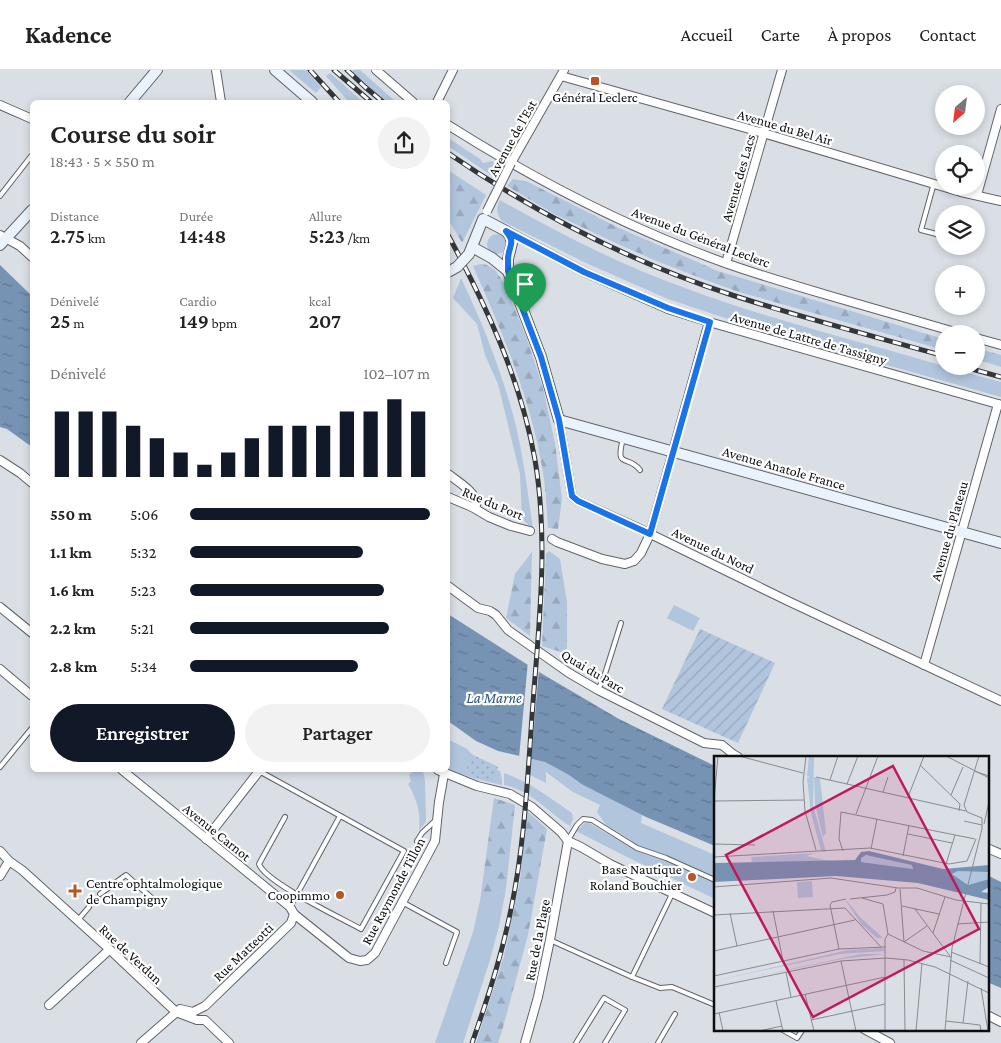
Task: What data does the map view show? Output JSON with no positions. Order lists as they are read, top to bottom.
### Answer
{
  "streets": {
    "street": [
      "Avenue du Bel Air",
      "Avenue de l'Est",
      "Avenue des Lacs",
      "Avenue du Général Leclerc",
      "Avenue de Lattre de Tassigny",
      "Avenue Anatole France",
      "Rue du Port",
      "Avenue du Plateau",
      "Avenue du Nord",
      "Quai du Parc",
      "Avenue Carnot",
      "Rue Raymonde Tillon",
      "Rue de la Plage",
      "Rue Matteotti",
      "Rue de Verdun"
    ]
  },
  "crossings": [
    ["Avenue du Bel Air", "Avenue de l'Est"],
    ["Avenue du Bel Air", "Avenue des Lacs"],
    ["Avenue de l'Est", "Avenue du Général Leclerc"],
    ["Avenue des Lacs", "Avenue du Général Leclerc"],
    ["Avenue de Lattre de Tassigny", "Avenue du Plateau"],
    ["Avenue Anatole France", "Avenue du Plateau"],
    ["Avenue Anatole France", "Avenue du Nord"],
    ["Avenue du Plateau", "Avenue du Nord"],
    ["Avenue Carnot", "Rue Raymonde Tillon"],
    ["Avenue Carnot", "Rue Matteotti"],
    ["Rue Raymonde Tillon", "Rue Matteotti"]
  ],
  "water": ["La Marne"],
  "places": {
    "transit": ["Général Leclerc"],
    "other": ["Base Nautique Roland Bouchier", "Coopimmo"],
    "health": ["Centre ophtalmologique de Champigny"]
  },
  "north": "bottom left",
  "page": {
    "header": "Kadence",
    "nav": [
      "Accueil",
      "Carte",
      "À propos",
      "Contact"
    ],
    "map_buttons": ["+", "−"],
    "heading": ["Course du soir", "18:43 · 5 × 550 m"],
    "stats": [
      ["Distance", "2.75 km"],
      ["Durée", "14:48"],
      ["Allure", "5:23 /km"],
      ["Dénivelé", "25 m"],
      ["Cardio", "149 bpm"],
      ["kcal", "207"]
    ],
    "chart": ["Dénivelé", "102–107 m"],
    "list": [
      {
        "name": "550 m",
        "note": "5:06"
      },
      {
        "name": "1.1 km",
        "note": "5:32"
      },
      {
        "name": "1.6 km",
        "note": "5:23"
      },
      {
        "name": "2.2 km",
        "note": "5:21"
      },
      {
        "name": "2.8 km",
        "note": "5:34"
      }
    ],
    "buttons": ["Enregistrer", "Partager"]
  }
}
